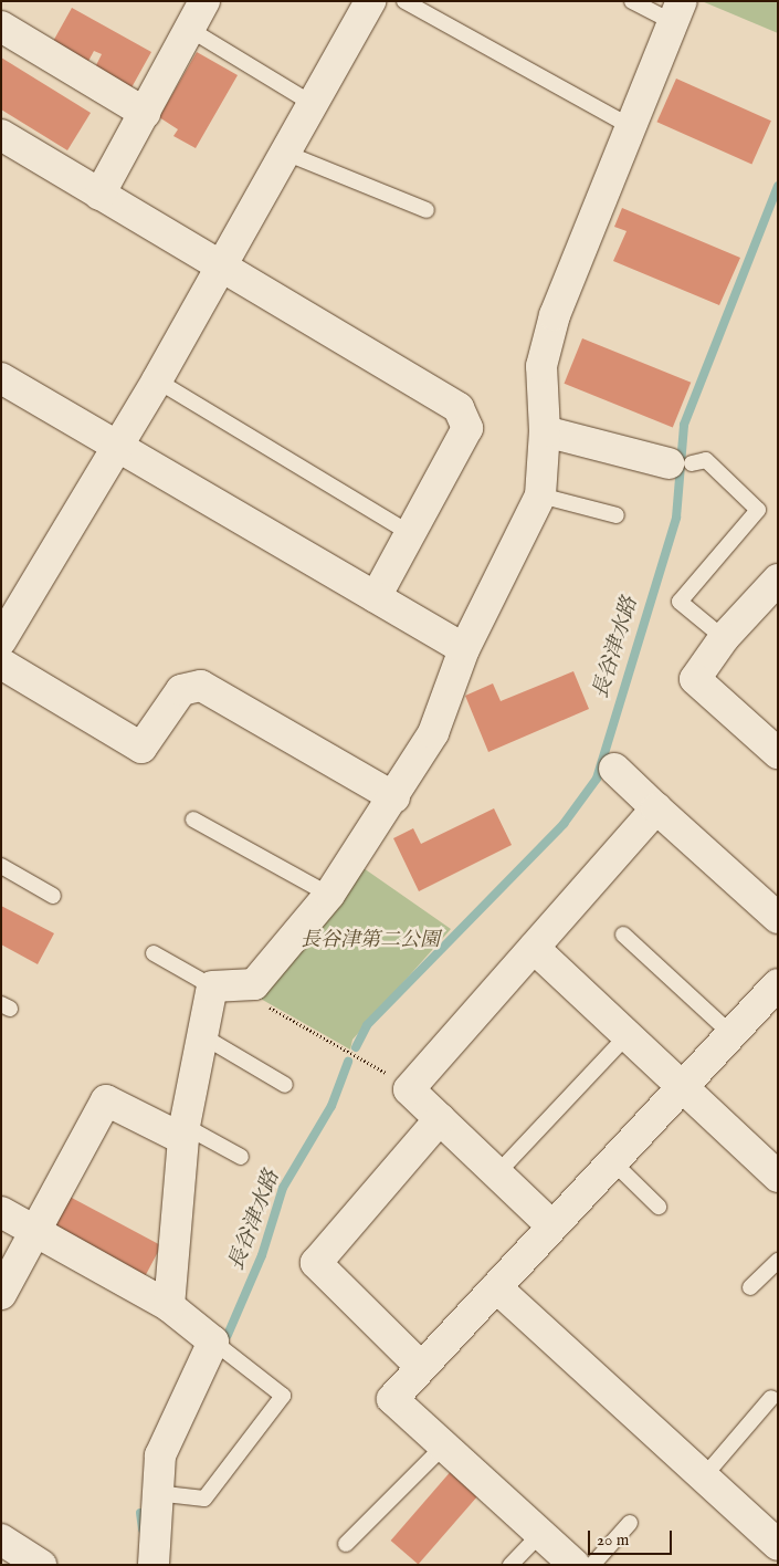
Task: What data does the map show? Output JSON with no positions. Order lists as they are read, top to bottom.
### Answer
{
  "water": ["長谷津水路"],
  "parks": ["長谷津第二公園"],
  "scale_bar": "20 m"
}
